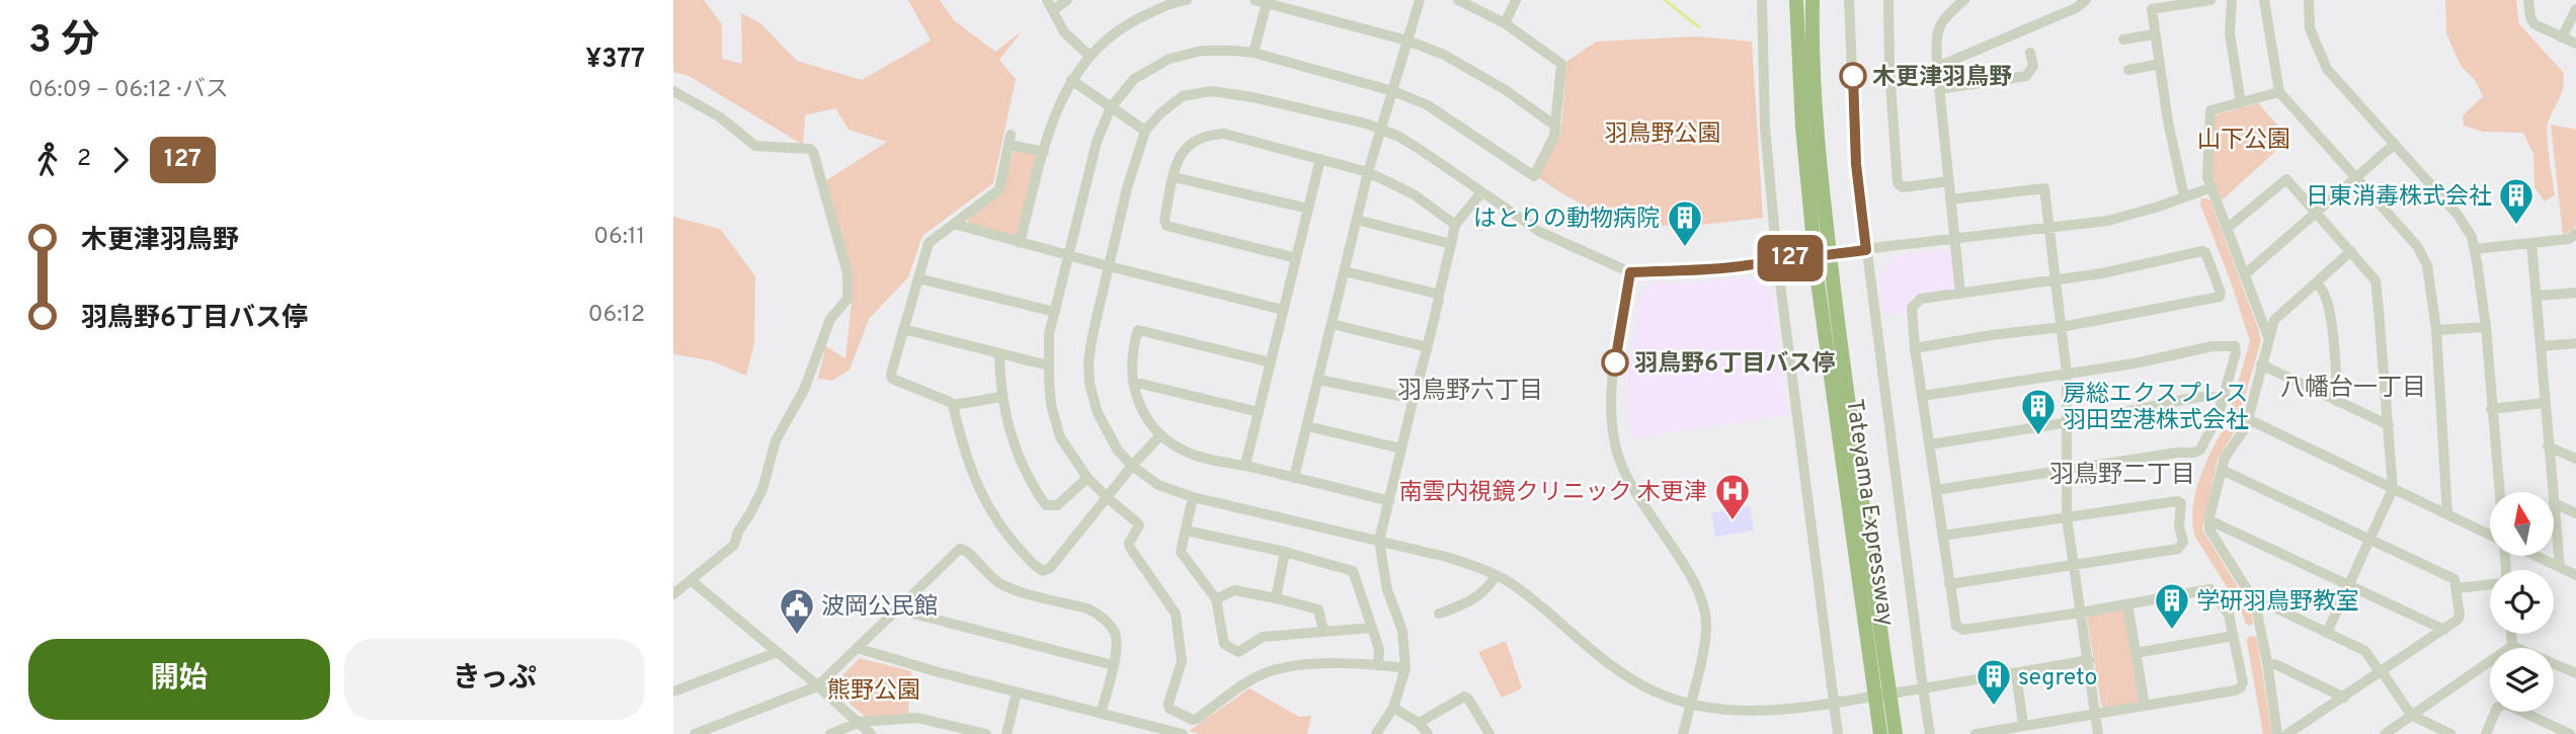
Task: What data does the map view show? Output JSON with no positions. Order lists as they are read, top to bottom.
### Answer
{
  "streets": {
    "highway": ["Tateyama Expressway"]
  },
  "districts": ["八幡台一丁目", "羽鳥野六丁目", "羽鳥野二丁目"],
  "parks": ["羽鳥野公園", "山下公園", "熊野公園"],
  "places": {
    "other": ["木更津羽鳥野", "羽鳥野6丁目バス停"],
    "building": [
      "日東消毒株式会社",
      "はとりの動物病院",
      "房総エクスプレス 羽田空港株式会社",
      "学研羽鳥野教室",
      "segreto"
    ],
    "hospital": ["南雲内視鏡クリニック 木更津"],
    "public building": ["波岡公民館"]
  },
  "lines": ["bus line 127"],
  "north": "top",
  "page": {
    "heading": ["3 分", "06:09 – 06:12 · バス", "¥377"],
    "on_map": "127",
    "legs": ["2", "127"],
    "list": [
      {
        "name": "木更津羽鳥野",
        "value": "06:11"
      },
      {
        "name": "羽鳥野6丁目バス停",
        "value": "06:12"
      }
    ],
    "buttons": ["開始", "きっぷ"]
  }
}
